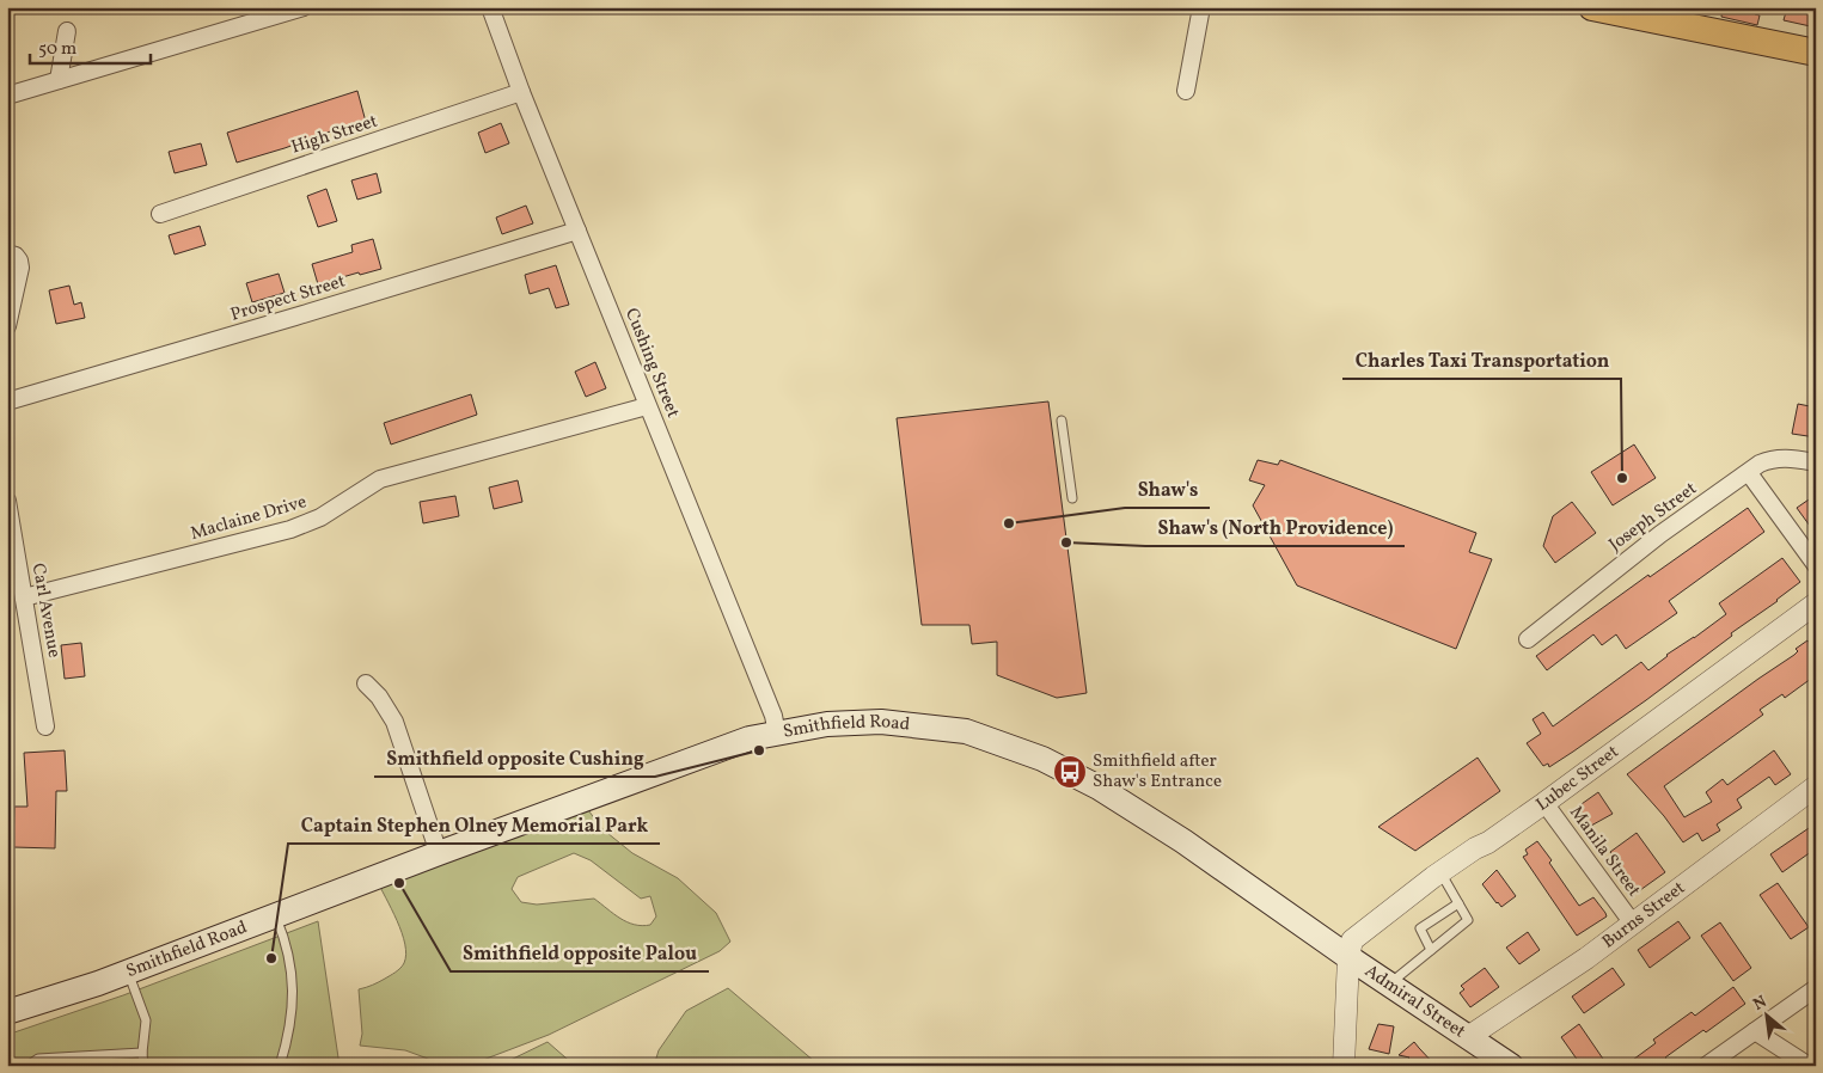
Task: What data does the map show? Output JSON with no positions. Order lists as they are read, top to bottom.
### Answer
{
  "streets": {
    "main road": ["Smithfield Road", "Admiral Street"],
    "street": [
      "High Street",
      "Prospect Street",
      "Cushing Street",
      "Joseph Street",
      "Maclaine Drive",
      "Carl Avenue",
      "Lubec Street",
      "Manila Street",
      "Burns Street"
    ]
  },
  "crossings": [
    ["High Street", "Cushing Street"],
    ["Prospect Street", "Cushing Street"],
    ["Cushing Street", "Maclaine Drive"],
    ["Cushing Street", "Smithfield Road"],
    ["Maclaine Drive", "Carl Avenue"],
    ["Smithfield Road", "Lubec Street"],
    ["Smithfield Road", "Admiral Street"],
    ["Lubec Street", "Manila Street"],
    ["Lubec Street", "Admiral Street"],
    ["Manila Street", "Burns Street"],
    ["Burns Street", "Admiral Street"]
  ],
  "places": {
    "other": [
      "Charles Taxi Transportation",
      "Shaw's",
      "Shaw's (North Providence)",
      "Smithfield opposite Cushing",
      "Smithfield opposite Palou",
      "Captain Stephen Olney Memorial Park"
    ],
    "bus stop": ["Smithfield after Shaw's Entrance"]
  },
  "scale_bar": "50 m",
  "north": "top left"
}
